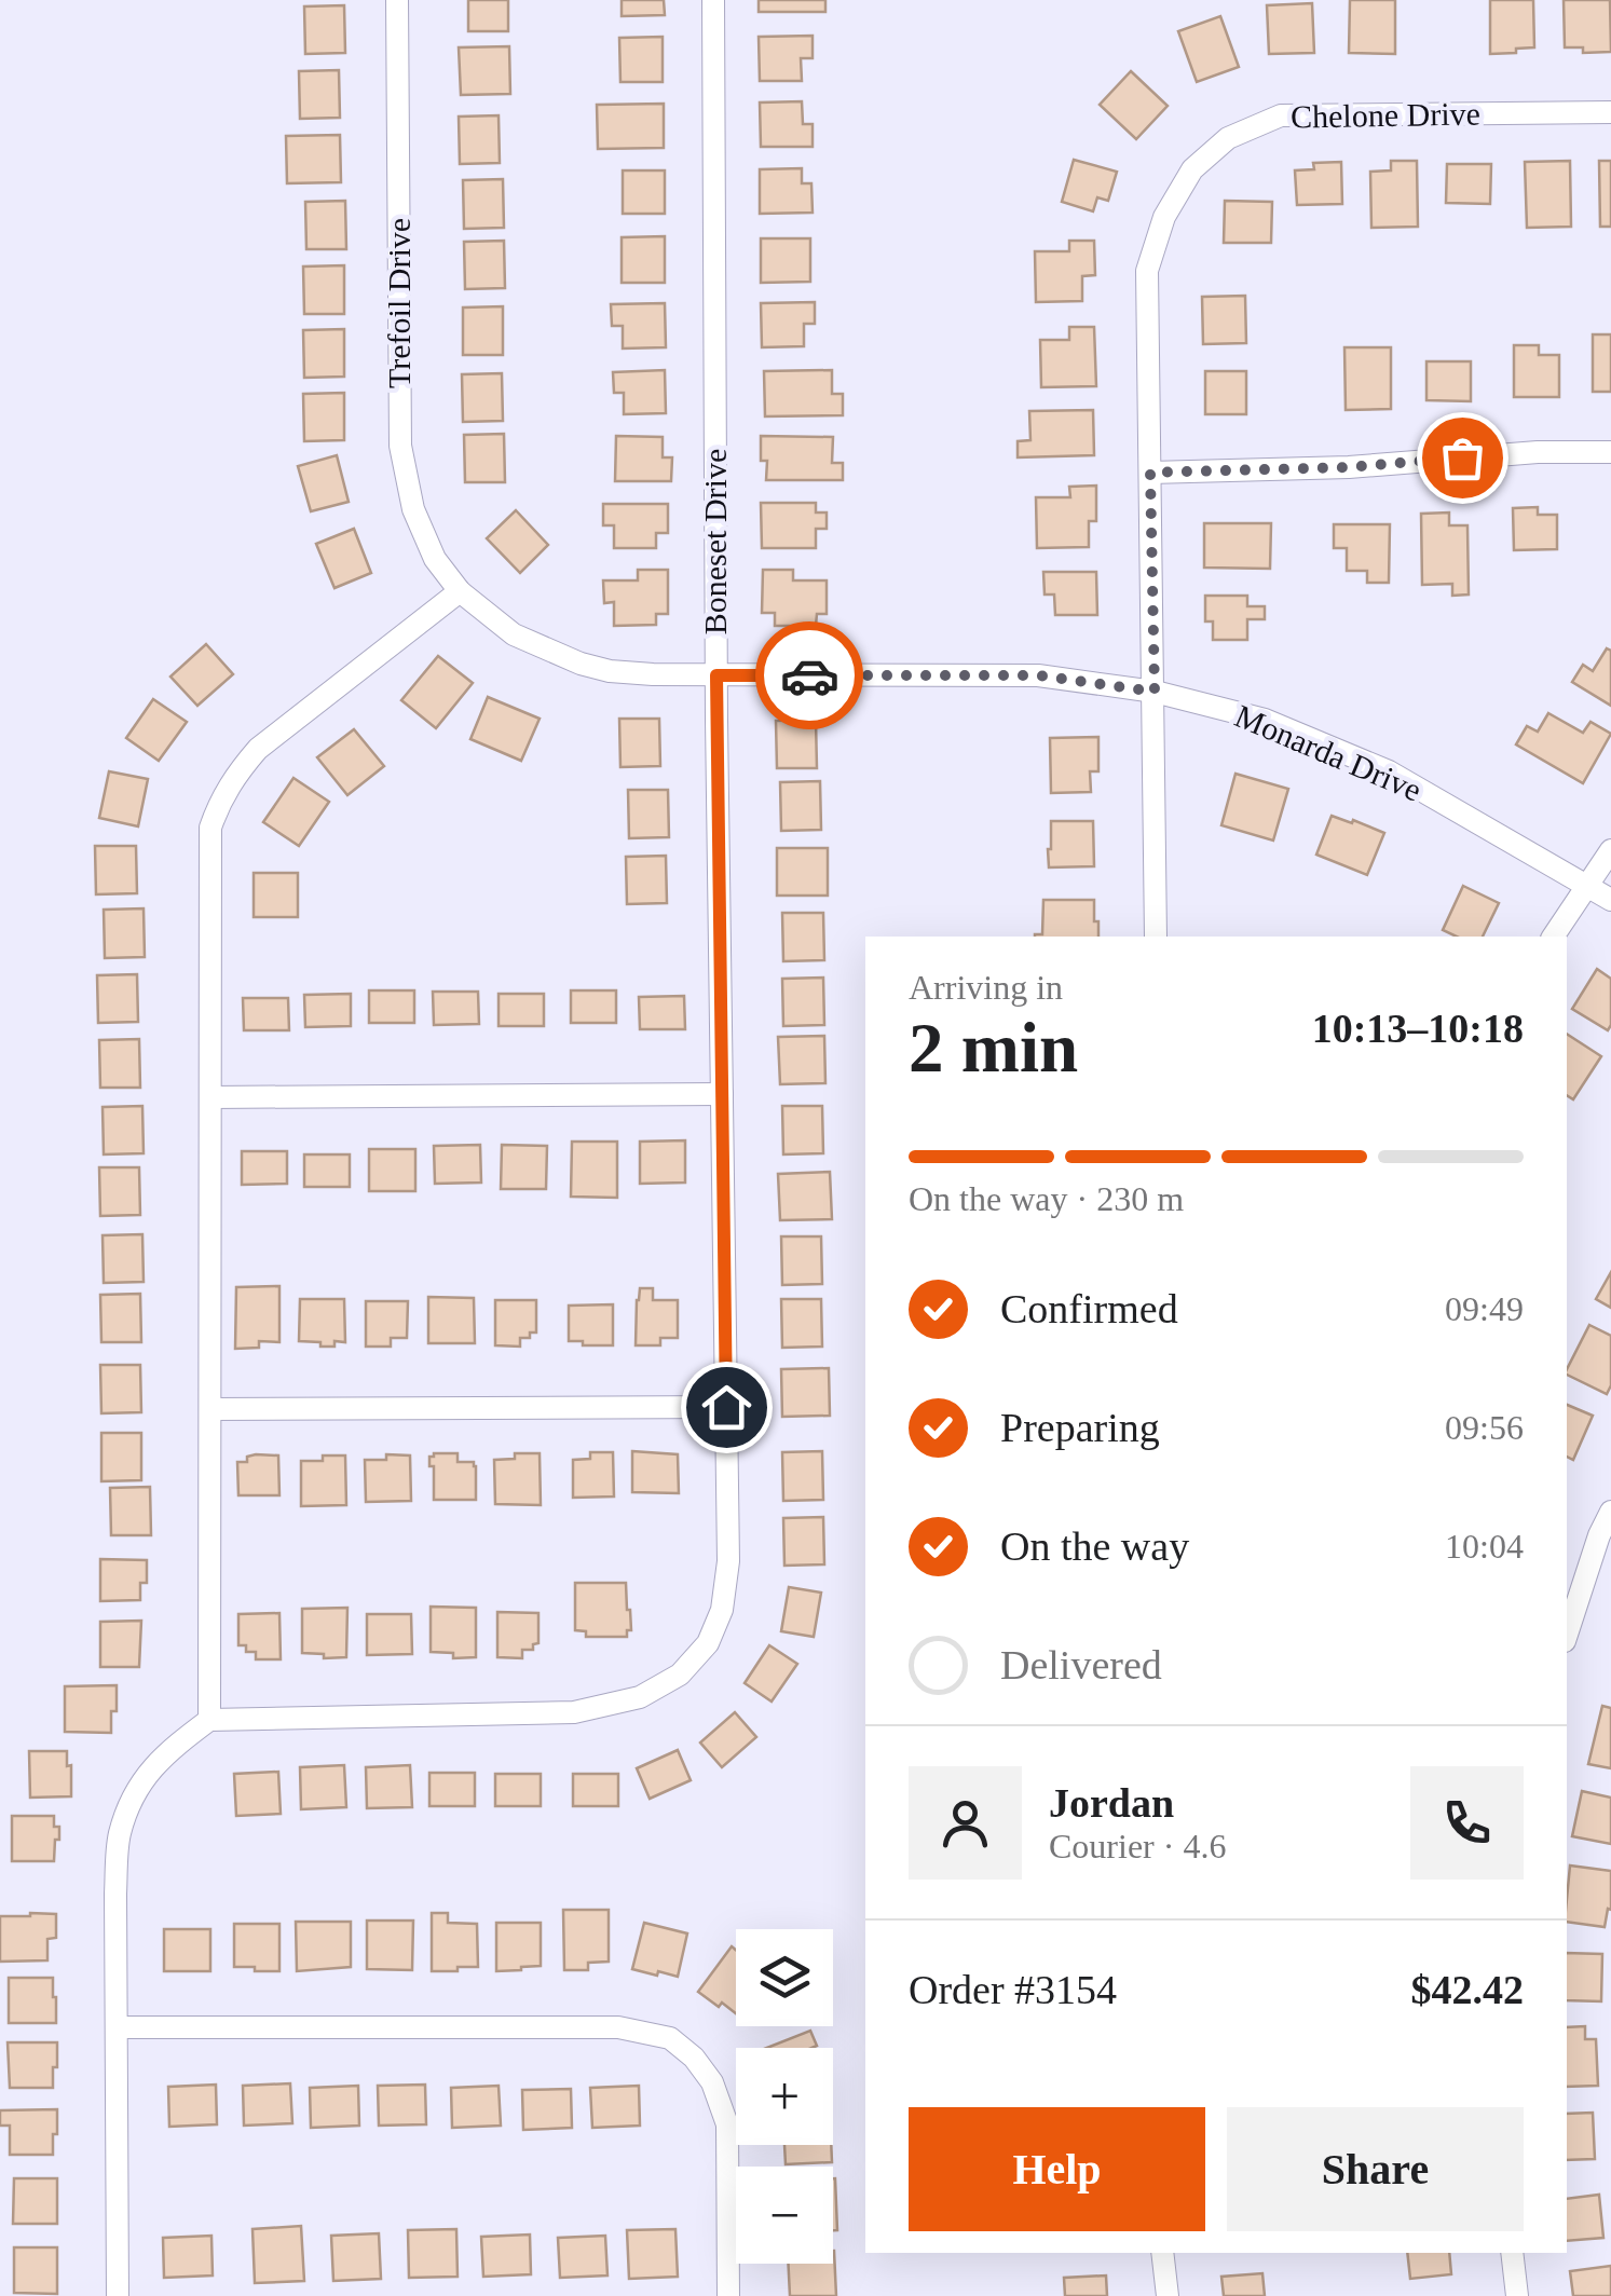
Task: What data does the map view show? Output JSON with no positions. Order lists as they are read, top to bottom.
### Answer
{
  "streets": {
    "street": [
      "Chelone Drive",
      "Trefoil Drive",
      "Boneset Drive",
      "Monarda Drive"
    ]
  },
  "crossings": [
    ["Chelone Drive", "Monarda Drive"],
    ["Trefoil Drive", "Monarda Drive"],
    ["Boneset Drive", "Monarda Drive"]
  ],
  "page": {
    "heading": ["2 min", "Arriving in", "10:13–10:18"],
    "panel": [
      "Jordan",
      "Courier · 4.6",
      "Order #3154",
      "$42.42"
    ],
    "bar": "On the way · 230 m",
    "list": [
      ["Confirmed", "09:49"],
      ["Preparing", "09:56"],
      ["On the way", "10:04"],
      "Delivered"
    ],
    "map_buttons": ["+", "−"],
    "buttons": ["Help", "Share"]
  }
}
